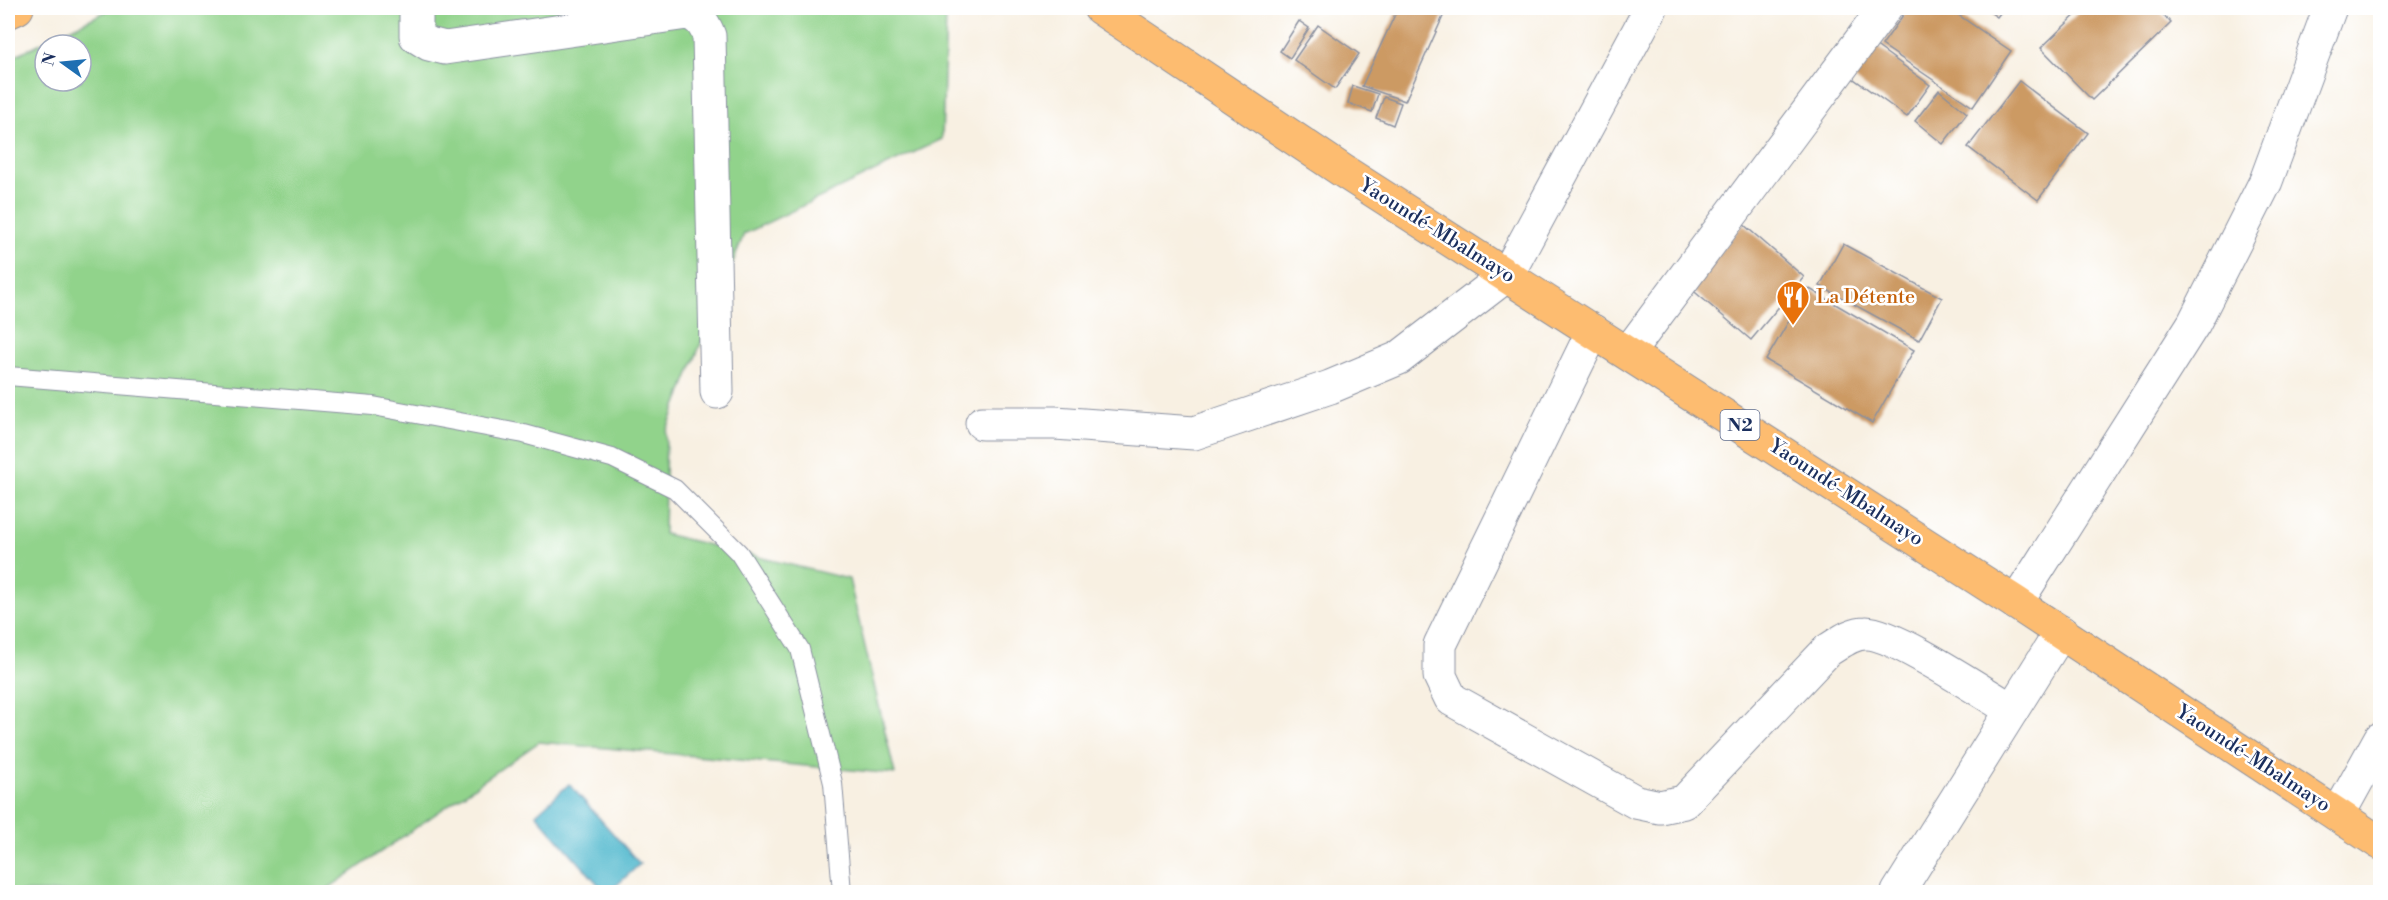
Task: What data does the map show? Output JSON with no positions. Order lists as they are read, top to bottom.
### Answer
{
  "streets": {
    "highway": ["Yaoundé-Mbalmayo", "N2"]
  },
  "places": {
    "restaurant": ["La Détente"]
  },
  "north": "left"
}
